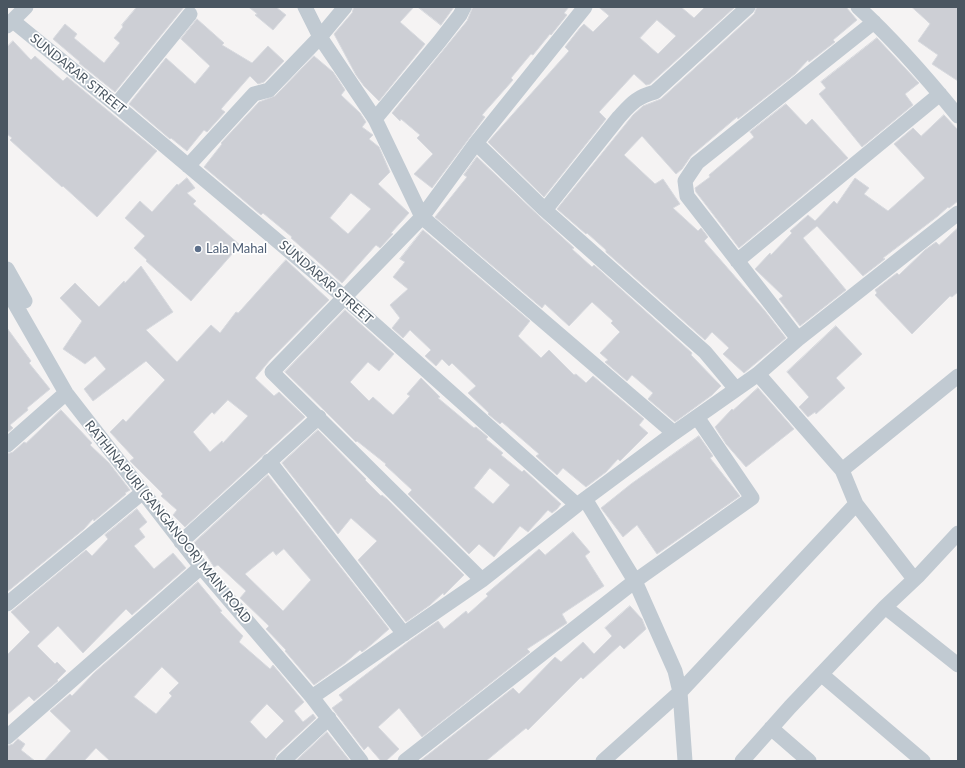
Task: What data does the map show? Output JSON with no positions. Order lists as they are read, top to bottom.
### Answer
{
  "streets": {
    "street": ["SUNDARAR STREET", "RATHINAPURI (SANGANOOR) MAIN ROAD"]
  },
  "places": ["Lala Mahal"]
}
